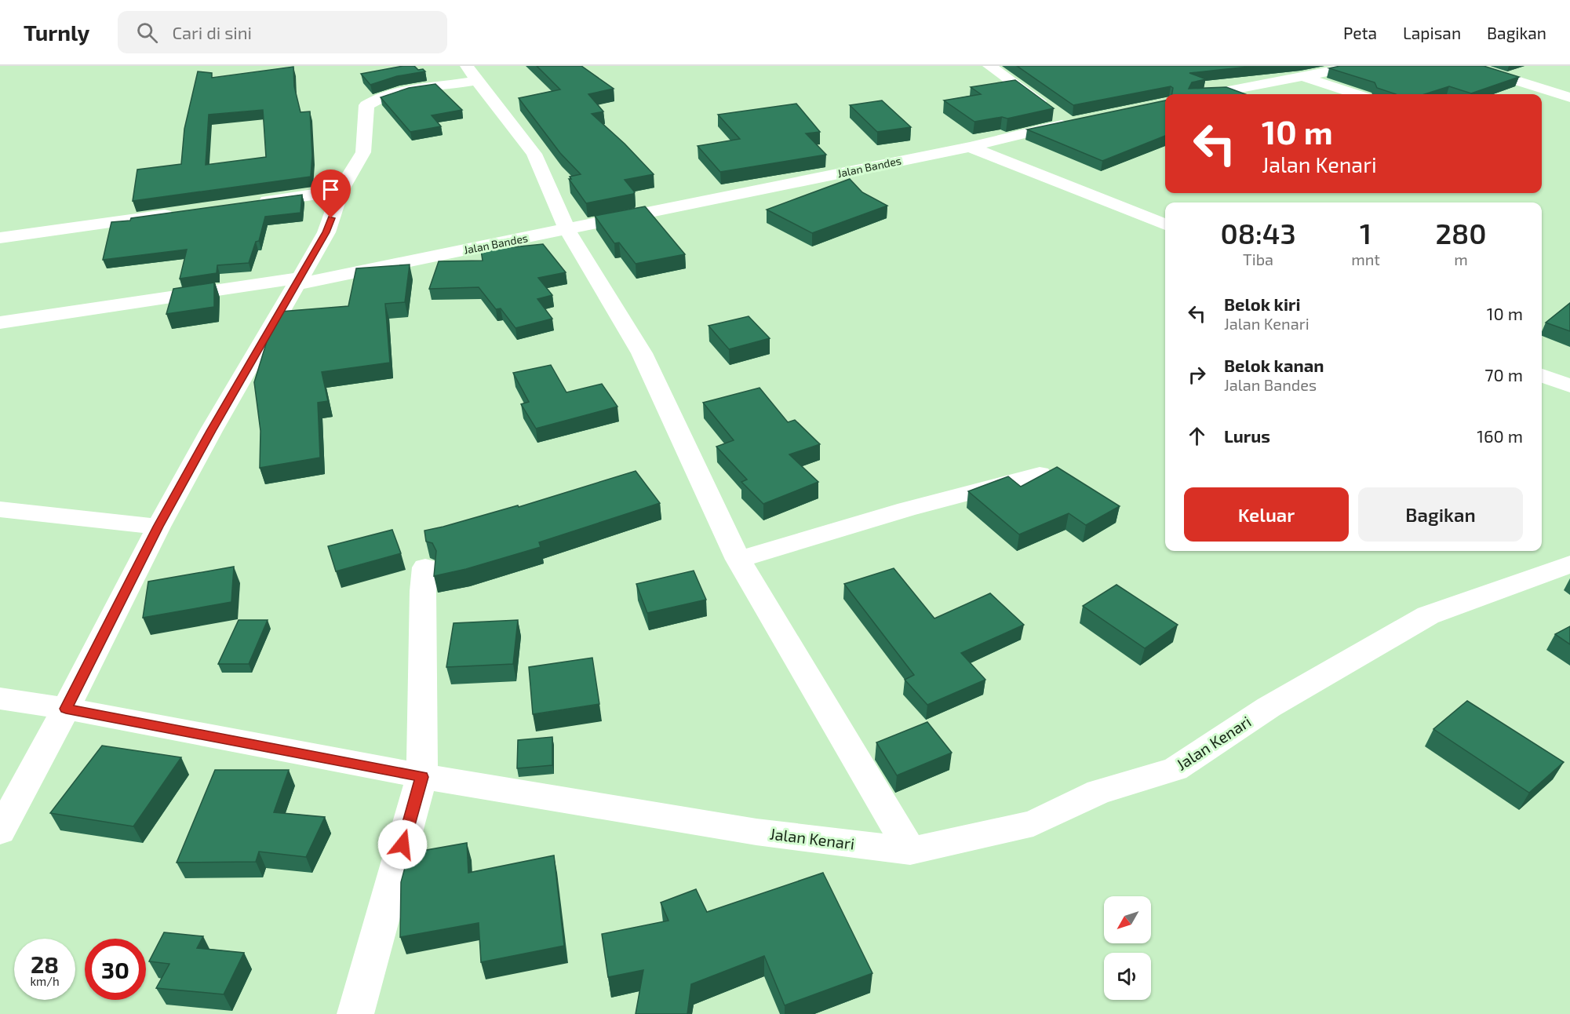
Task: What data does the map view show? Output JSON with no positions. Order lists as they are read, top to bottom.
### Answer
{
  "streets": {
    "street": ["Jalan Bandes", "Jalan Kenari"]
  },
  "north": "bottom left",
  "page": {
    "header": "Turnly",
    "search": "Cari di sini",
    "nav": ["Peta", "Lapisan", "Bagikan"],
    "turn": ["10 m", "Jalan Kenari"],
    "eta": [
      "08:43",
      "Tiba",
      "1",
      "mnt",
      "280",
      "m"
    ],
    "list": [
      {
        "name": "Belok kiri",
        "note": "Jalan Kenari",
        "value": "10 m"
      },
      {
        "name": "Belok kanan",
        "note": "Jalan Bandes",
        "value": "70 m"
      },
      {
        "name": "Lurus",
        "value": "160 m"
      }
    ],
    "buttons": ["Keluar", "Bagikan"],
    "speed": "28 km/h",
    "limit": "30"
  }
}
